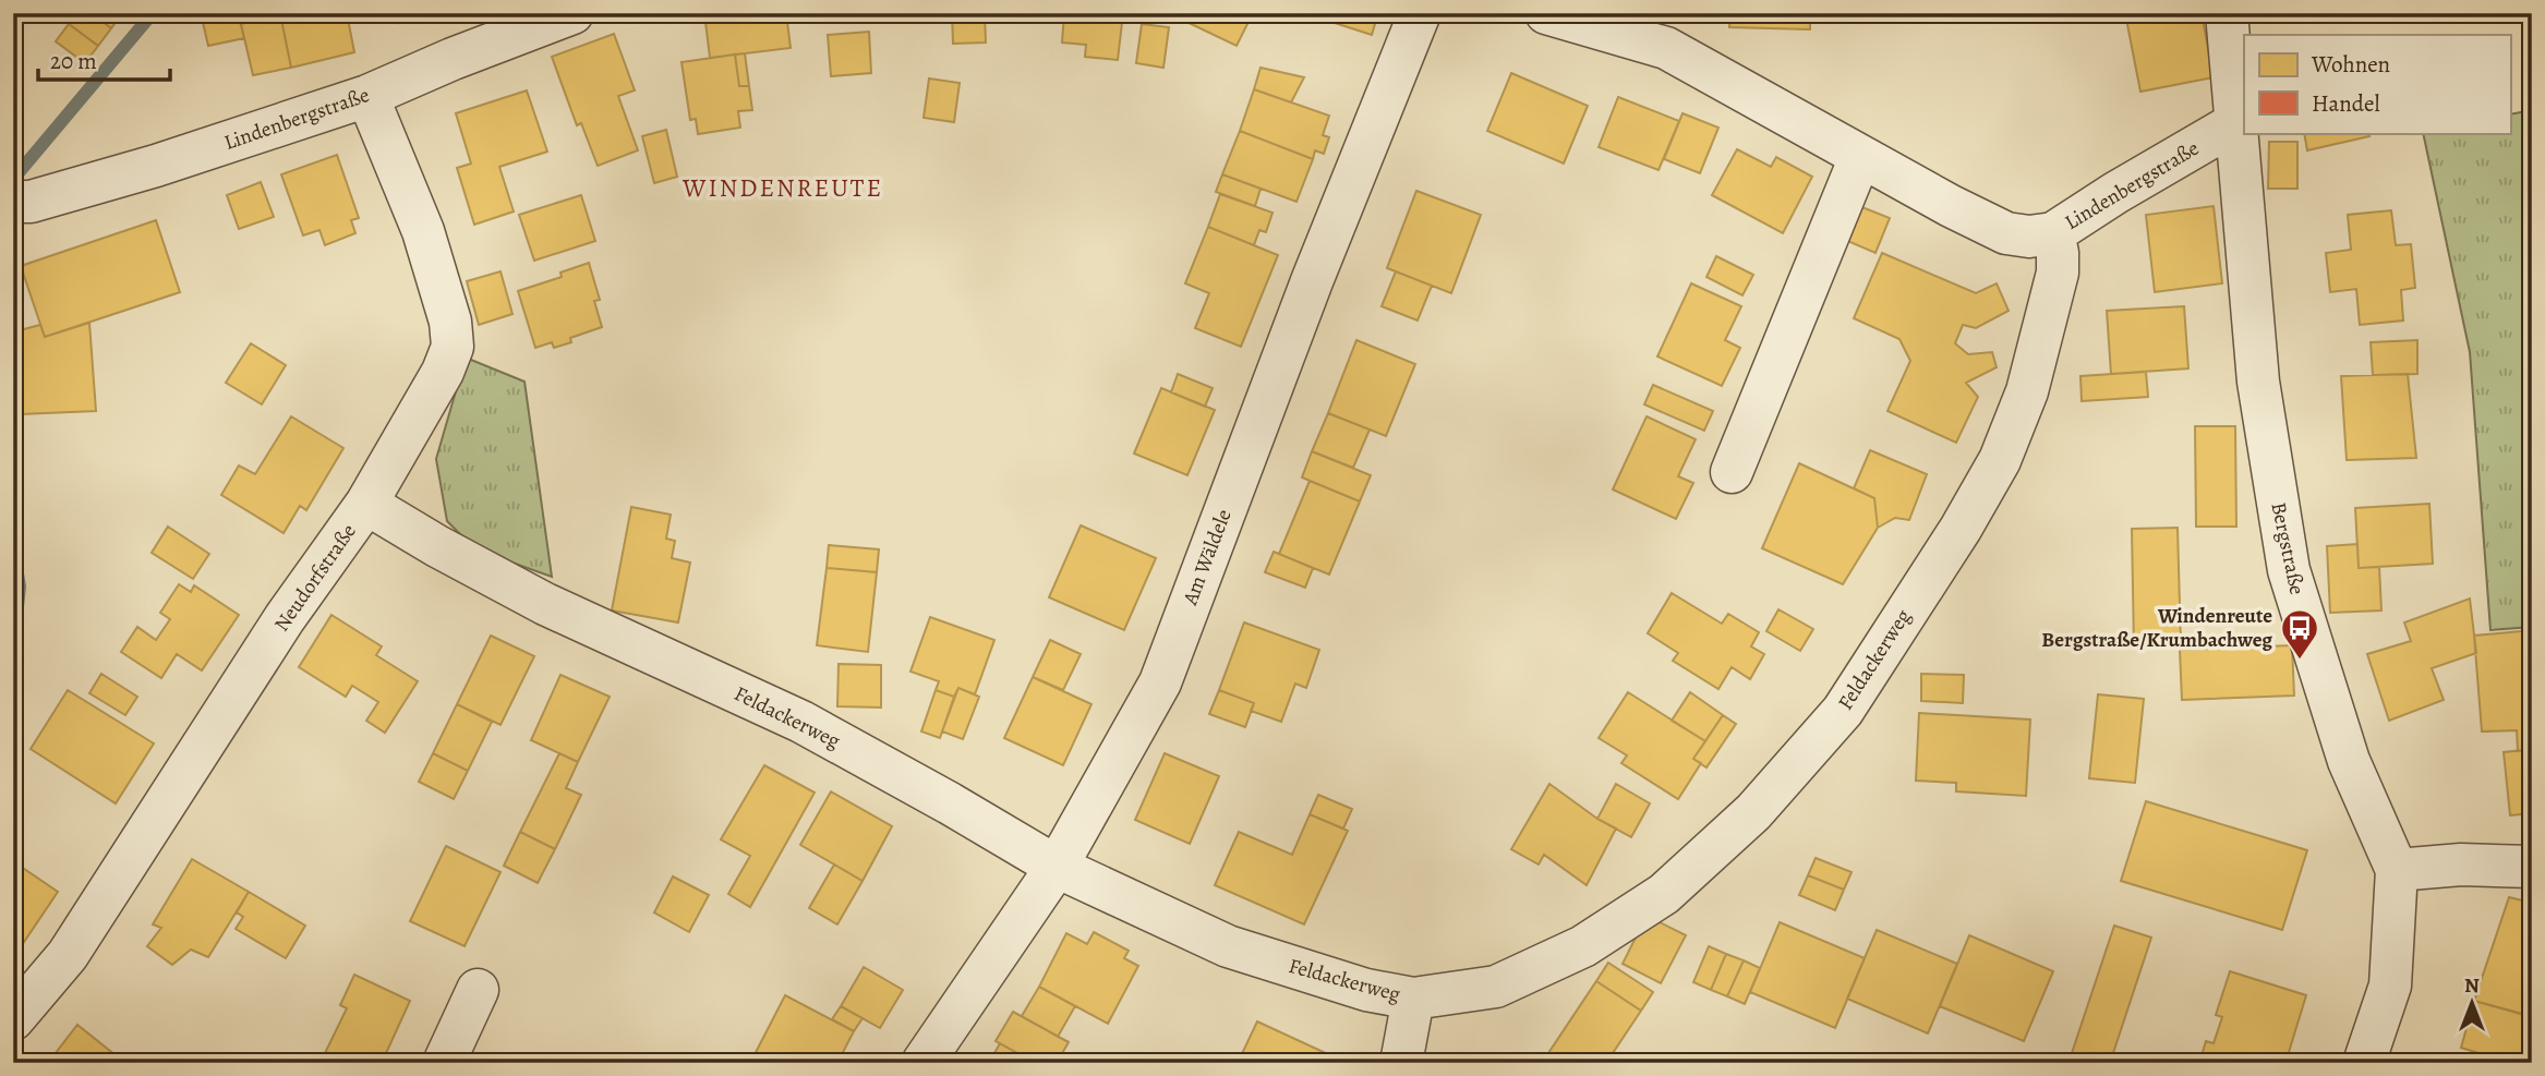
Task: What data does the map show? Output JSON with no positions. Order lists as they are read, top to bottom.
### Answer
{
  "streets": {
    "street": [
      "Lindenbergstraße",
      "Bergstraße",
      "Am Wäldele",
      "Neudorfstraße",
      "Feldackerweg"
    ]
  },
  "crossings": [
    ["Lindenbergstraße", "Bergstraße"],
    ["Lindenbergstraße", "Neudorfstraße"],
    ["Lindenbergstraße", "Feldackerweg"],
    ["Am Wäldele", "Feldackerweg"],
    ["Neudorfstraße", "Feldackerweg"]
  ],
  "districts": ["WINDENREUTE"],
  "places": {
    "bus stop": ["Windenreute Bergstraße/Krumbachweg"]
  },
  "legend": ["Wohnen", "Handel"],
  "scale_bar": "20 m",
  "north": "top"
}
